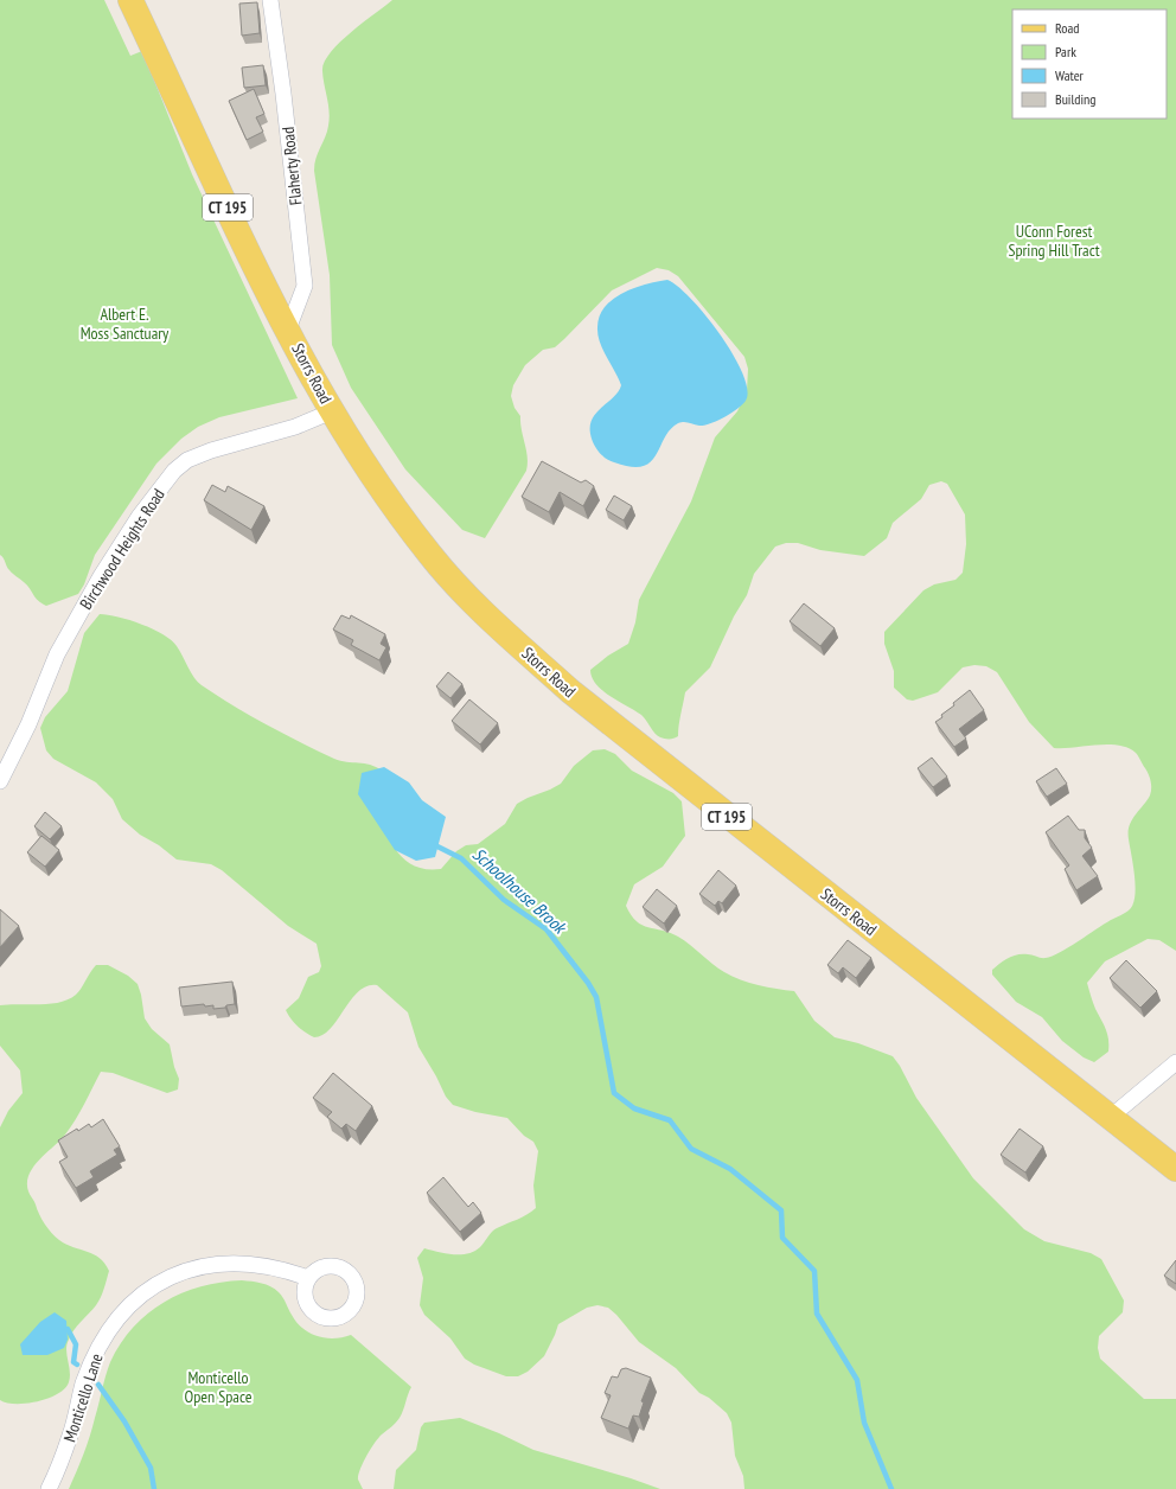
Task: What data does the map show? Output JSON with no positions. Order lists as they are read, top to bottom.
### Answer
{
  "streets": {
    "main road": ["CT 195", "Storrs Road"],
    "street": ["Flaherty Road", "Birchwood Heights Road", "Monticello Lane"]
  },
  "crossings": [
    ["Flaherty Road", "Storrs Road"],
    ["Storrs Road", "Birchwood Heights Road"]
  ],
  "water": ["Schoolhouse Brook"],
  "parks": ["UConn Forest Spring Hill Tract", "Albert E. Moss Sanctuary", "Monticello Open Space"],
  "legend": [
    "Road",
    "Park",
    "Water",
    "Building"
  ]
}
